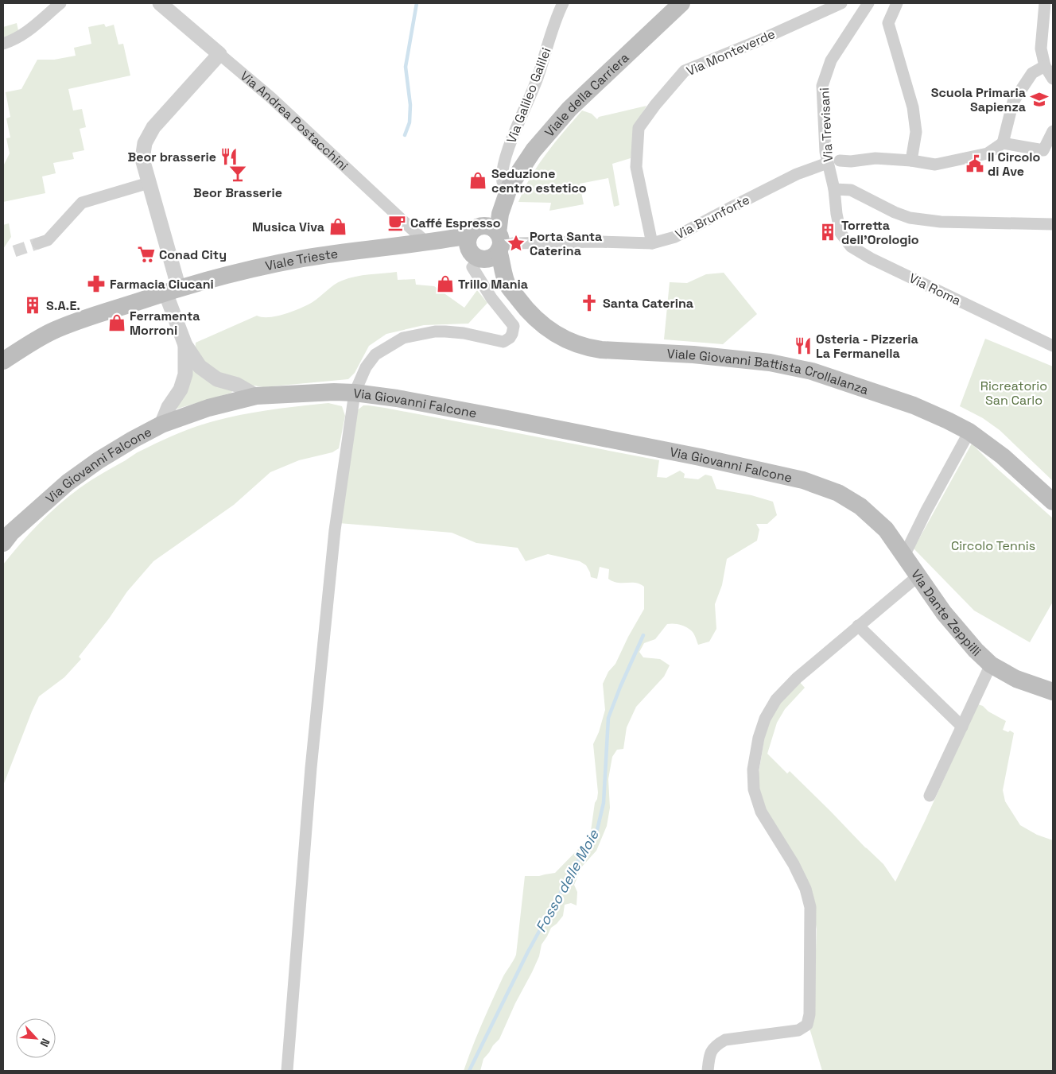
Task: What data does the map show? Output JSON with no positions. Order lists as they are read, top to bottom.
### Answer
{
  "streets": {
    "main road": [
      "Viale della Carriera",
      "Viale Trieste",
      "Viale Giovanni Battista Crollalanza",
      "Via Giovanni Falcone",
      "Via Dante Zeppilli"
    ],
    "street": [
      "Via Monteverde",
      "Via Galileo Galilei",
      "Via Andrea Postacchini",
      "Via Trevisani",
      "Via Brunforte",
      "Via Roma"
    ]
  },
  "crossings": [
    ["Via Monteverde", "Via Brunforte"],
    ["Viale della Carriera", "Via Galileo Galilei"],
    ["Viale della Carriera", "Via Brunforte"],
    ["Viale della Carriera", "Viale Trieste"],
    ["Viale della Carriera", "Viale Giovanni Battista Crollalanza"],
    ["Via Andrea Postacchini", "Viale Trieste"],
    ["Via Trevisani", "Via Roma"],
    ["Via Brunforte", "Viale Trieste"],
    ["Via Brunforte", "Viale Giovanni Battista Crollalanza"],
    ["Viale Trieste", "Viale Giovanni Battista Crollalanza"],
    ["Via Giovanni Falcone", "Via Dante Zeppilli"]
  ],
  "water": ["Fosso delle Moie"],
  "parks": ["Ricreatorio San Carlo", "Circolo Tennis"],
  "places": {
    "school or university": ["Scuola Primaria Sapienza"],
    "restaurant": ["Beor brasserie", "Osteria - Pizzeria La Fermanella"],
    "public building": ["Il Circolo di Ave"],
    "bar": ["Beor Brasserie"],
    "shop": [
      "Seduzione centro estetico",
      "Musica Viva",
      "Trillo Mania",
      "Ferramenta Morroni"
    ],
    "cafe": ["Caffé Espresso"],
    "building": ["Torretta dell'Orologio", "S.A.E."],
    "place": ["Porta Santa Caterina"],
    "supermarket": ["Conad City"],
    "pharmacy": ["Farmacia Ciucani"],
    "church": ["Santa Caterina"]
  },
  "north": "bottom right"
}
